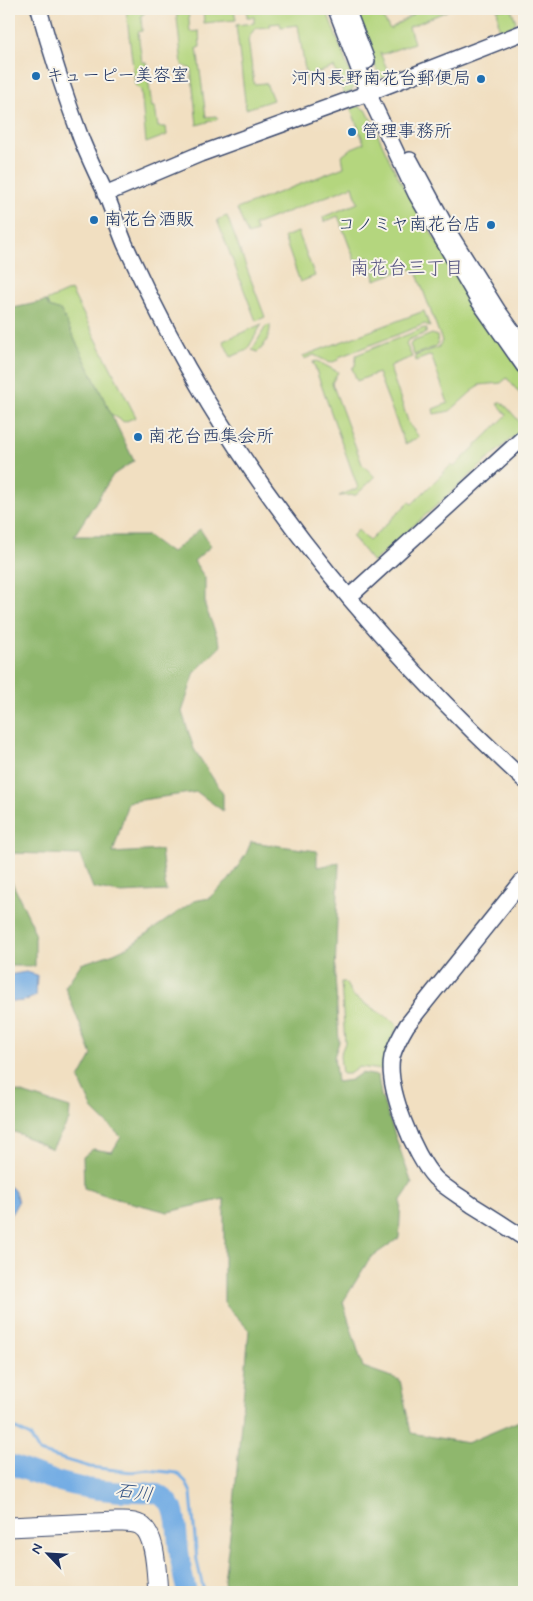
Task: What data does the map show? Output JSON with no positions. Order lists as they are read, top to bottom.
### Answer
{
  "districts": ["南花台三丁目"],
  "water": ["石川"],
  "places": [
    "キューピー美容室",
    "河内長野南花台郵便局",
    "管理事務所",
    "南花台酒販",
    "コノミヤ南花台店",
    "南花台西集会所"
  ],
  "north": "top left"
}
